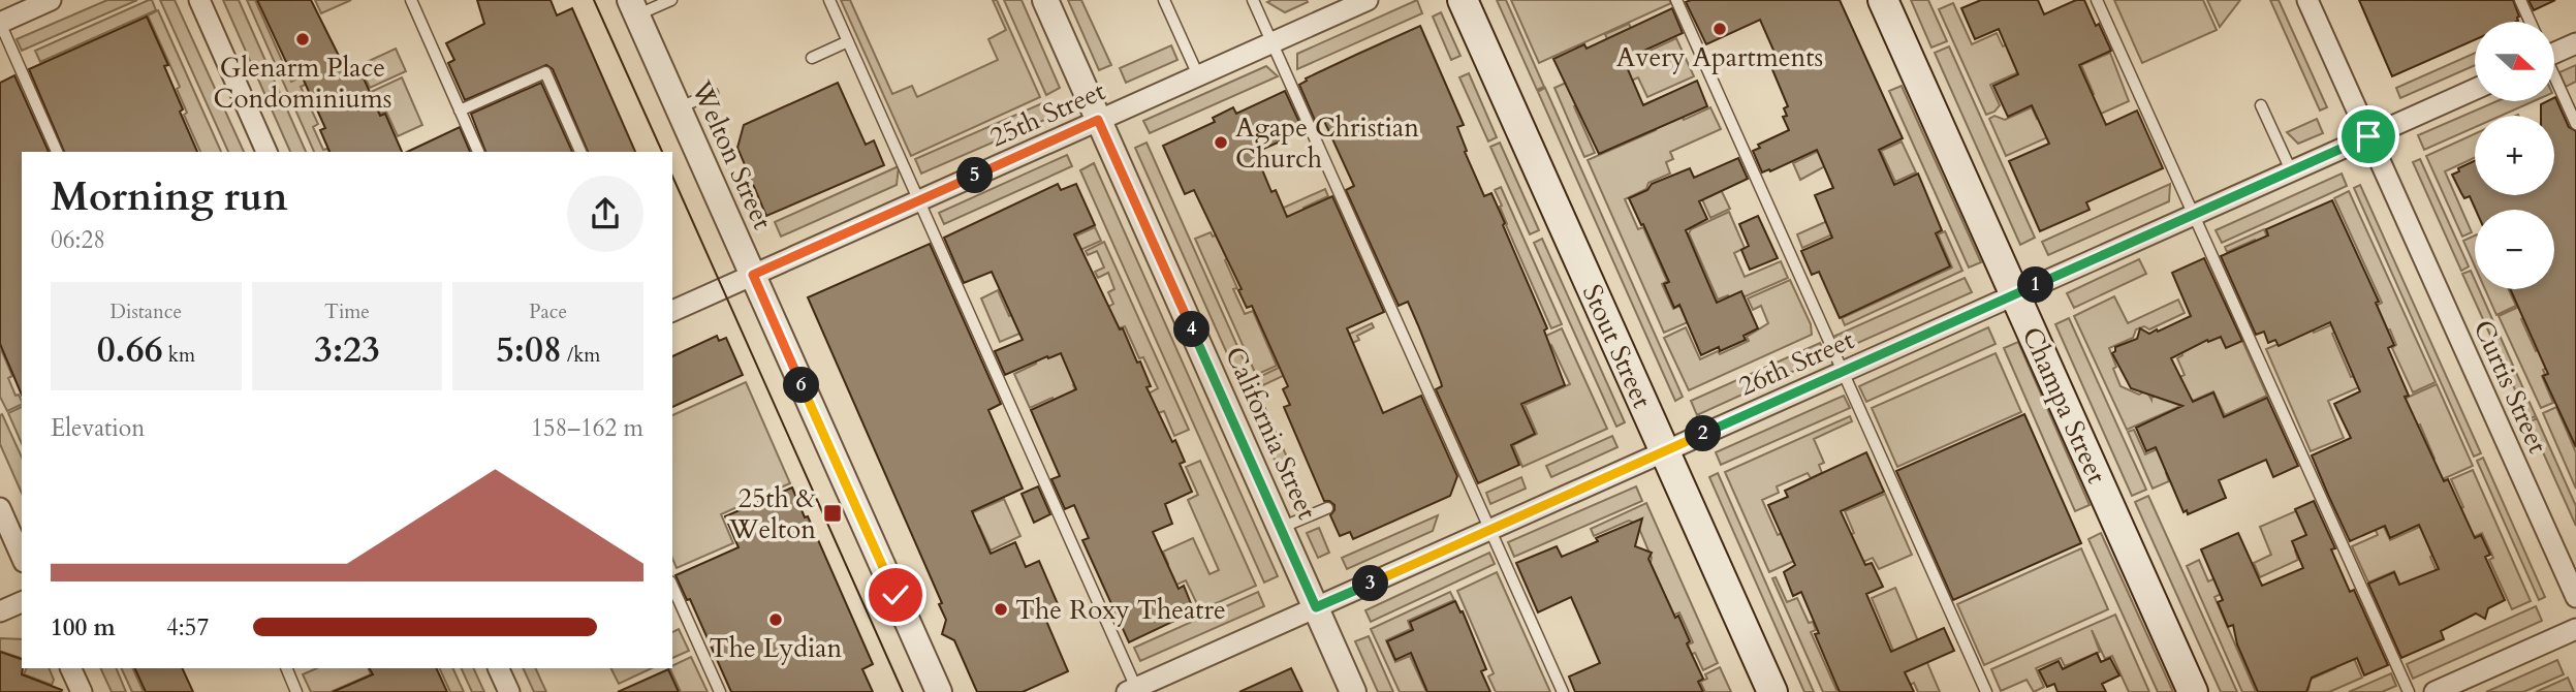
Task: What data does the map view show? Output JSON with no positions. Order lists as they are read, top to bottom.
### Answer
{
  "streets": {
    "main road": ["Stout Street", "Champa Street"],
    "street": [
      "25th Street",
      "Welton Street",
      "26th Street",
      "Curtis Street",
      "California Street"
    ]
  },
  "crossings": [
    ["25th Street", "Welton Street"],
    ["25th Street", "California Street"],
    ["Stout Street", "26th Street"],
    ["26th Street", "Curtis Street"],
    ["26th Street", "Champa Street"],
    ["26th Street", "California Street"]
  ],
  "places": {
    "other": [
      "Avery Apartments",
      "Glenarm Place Condominiums",
      "Agape Christian Church",
      "The Roxy Theatre",
      "The Lydian"
    ],
    "transit": ["25th & Welton"]
  },
  "north": "right",
  "page": {
    "map_buttons": ["+", "−"],
    "heading": ["Morning run", "06:28"],
    "pins": [
      "5",
      "1",
      "4",
      "6",
      "2",
      "3"
    ],
    "stats": [
      ["Distance", "0.66 km"],
      ["Time", "3:23"],
      ["Pace", "5:08 /km"]
    ],
    "chart": ["Elevation", "158–162 m"],
    "list": [
      {
        "name": "100 m",
        "note": "4:57"
      }
    ]
  }
}
